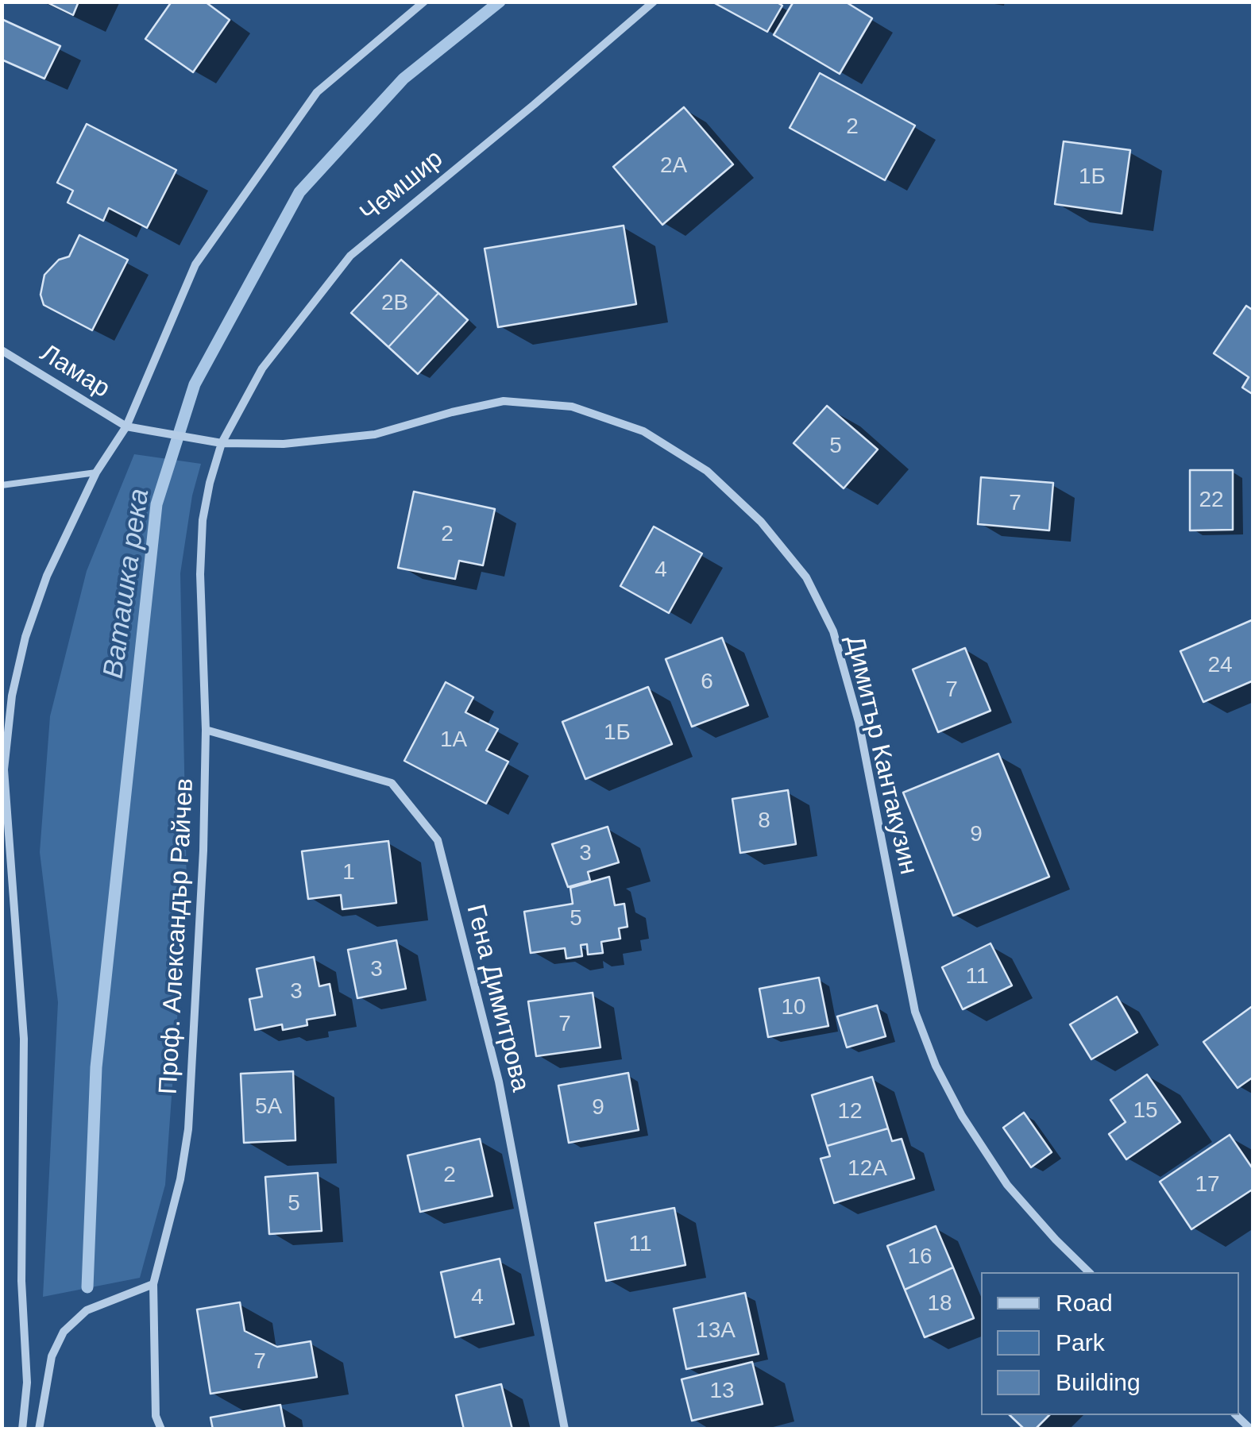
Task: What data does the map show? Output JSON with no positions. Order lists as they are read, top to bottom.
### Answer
{
  "streets": {
    "street": [
      "Чемшир",
      "Ламар",
      "Димитър Кантакузин",
      "Проф. Александър Райчев",
      "Гена Димитрова"
    ]
  },
  "crossings": [
    ["Чемшир", "Димитър Кантакузин"],
    ["Чемшир", "Проф. Александър Райчев"],
    ["Ламар", "Димитър Кантакузин"],
    ["Димитър Кантакузин", "Проф. Александър Райчев"],
    ["Проф. Александър Райчев", "Гена Димитрова"]
  ],
  "water": ["Ваташка река"],
  "house_numbers": [
    "2",
    "2А",
    "1Б",
    "2В",
    "5",
    "22",
    "7",
    "2",
    "4",
    "24",
    "6",
    "7",
    "1Б",
    "1А",
    "8",
    "9",
    "3",
    "1",
    "5",
    "3",
    "11",
    "3",
    "10",
    "7",
    "5А",
    "9",
    "15",
    "12",
    "12А",
    "2",
    "17",
    "5",
    "11",
    "16",
    "4",
    "18",
    "13А",
    "7",
    "13"
  ],
  "legend": ["Road", "Park", "Building"]
}
